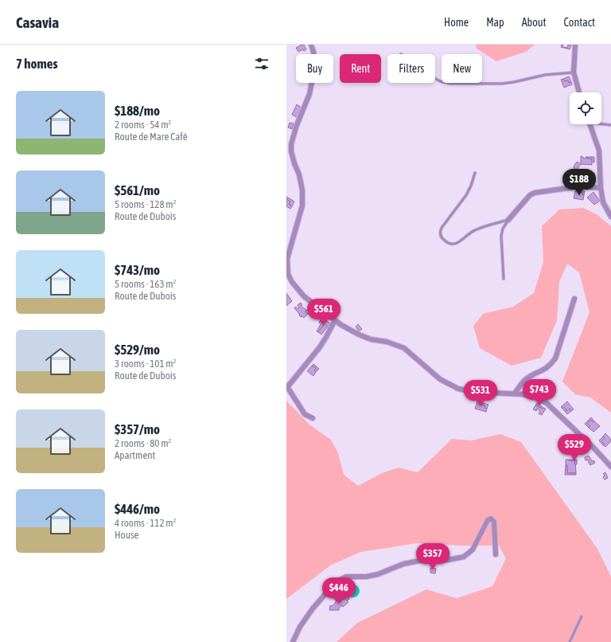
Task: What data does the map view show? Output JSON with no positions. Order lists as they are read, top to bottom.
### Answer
{
  "page": {
    "header": "Casavia",
    "nav": [
      "Home",
      "Map",
      "About",
      "Contact"
    ],
    "heading": "7 homes",
    "chip": [
      "Buy",
      "Rent",
      "Filters",
      "New"
    ],
    "list": [
      {
        "name": "$188/mo",
        "note": "2 rooms · 54 m² · Route de Mare Café"
      },
      {
        "name": "$561/mo",
        "note": "5 rooms · 128 m² · Route de Dubois"
      },
      {
        "name": "$743/mo",
        "note": "5 rooms · 163 m² · Route de Dubois"
      },
      {
        "name": "$529/mo",
        "note": "3 rooms · 101 m² · Route de Dubois"
      },
      {
        "name": "$357/mo",
        "note": "2 rooms · 80 m² · Apartment"
      },
      {
        "name": "$446/mo",
        "note": "4 rooms · 112 m² · House"
      }
    ],
    "price": [
      "$188",
      "$561",
      "$743",
      "$531",
      "$529",
      "$357",
      "$446"
    ]
  }
}
